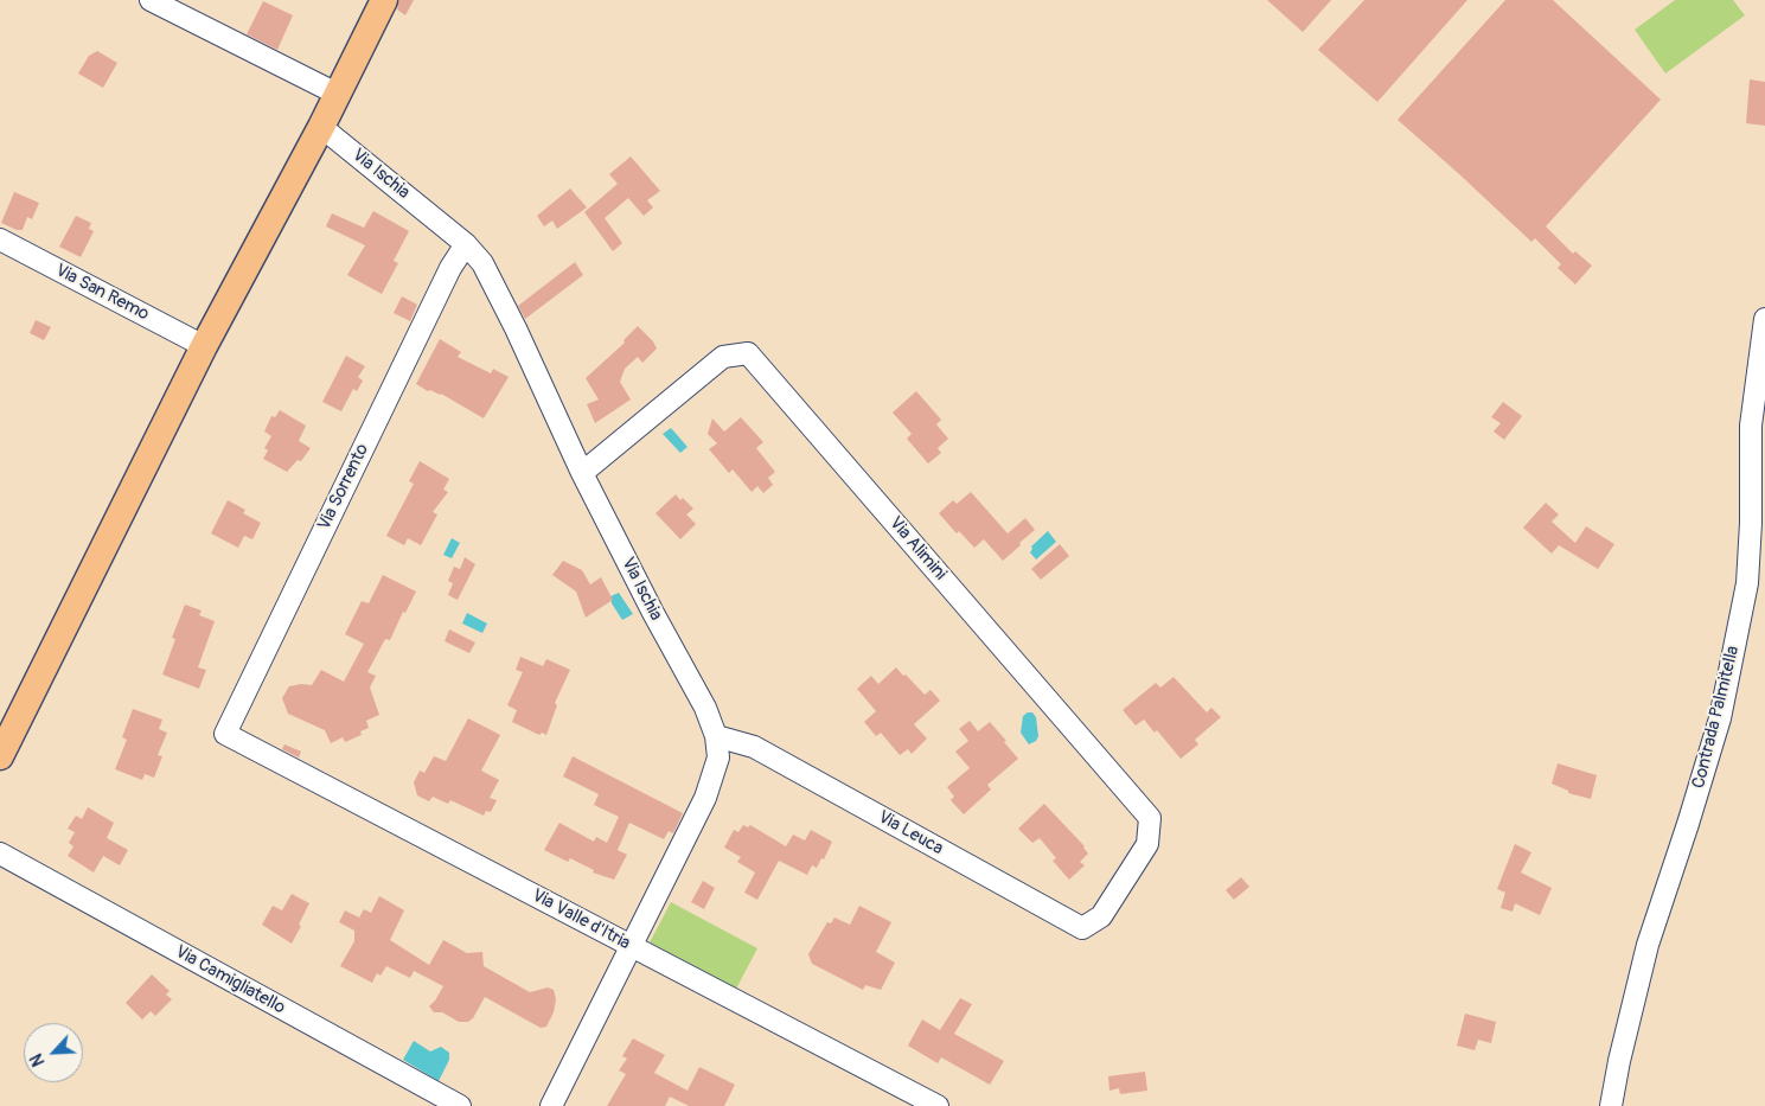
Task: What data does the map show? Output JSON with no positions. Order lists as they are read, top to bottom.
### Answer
{
  "streets": {
    "street": [
      "Via Ischia",
      "Via San Remo",
      "Via Sorrento",
      "Via Alimini",
      "Contrada Palmitella",
      "Via Leuca",
      "Via Valle d'Itria",
      "Via Camigliatello"
    ]
  },
  "crossings": [
    ["Via Ischia", "Via Sorrento"],
    ["Via Ischia", "Via Alimini"],
    ["Via Ischia", "Via Leuca"],
    ["Via Ischia", "Via Valle d'Itria"],
    ["Via Sorrento", "Via Valle d'Itria"],
    ["Via Alimini", "Via Leuca"]
  ],
  "north": "bottom left"
}
